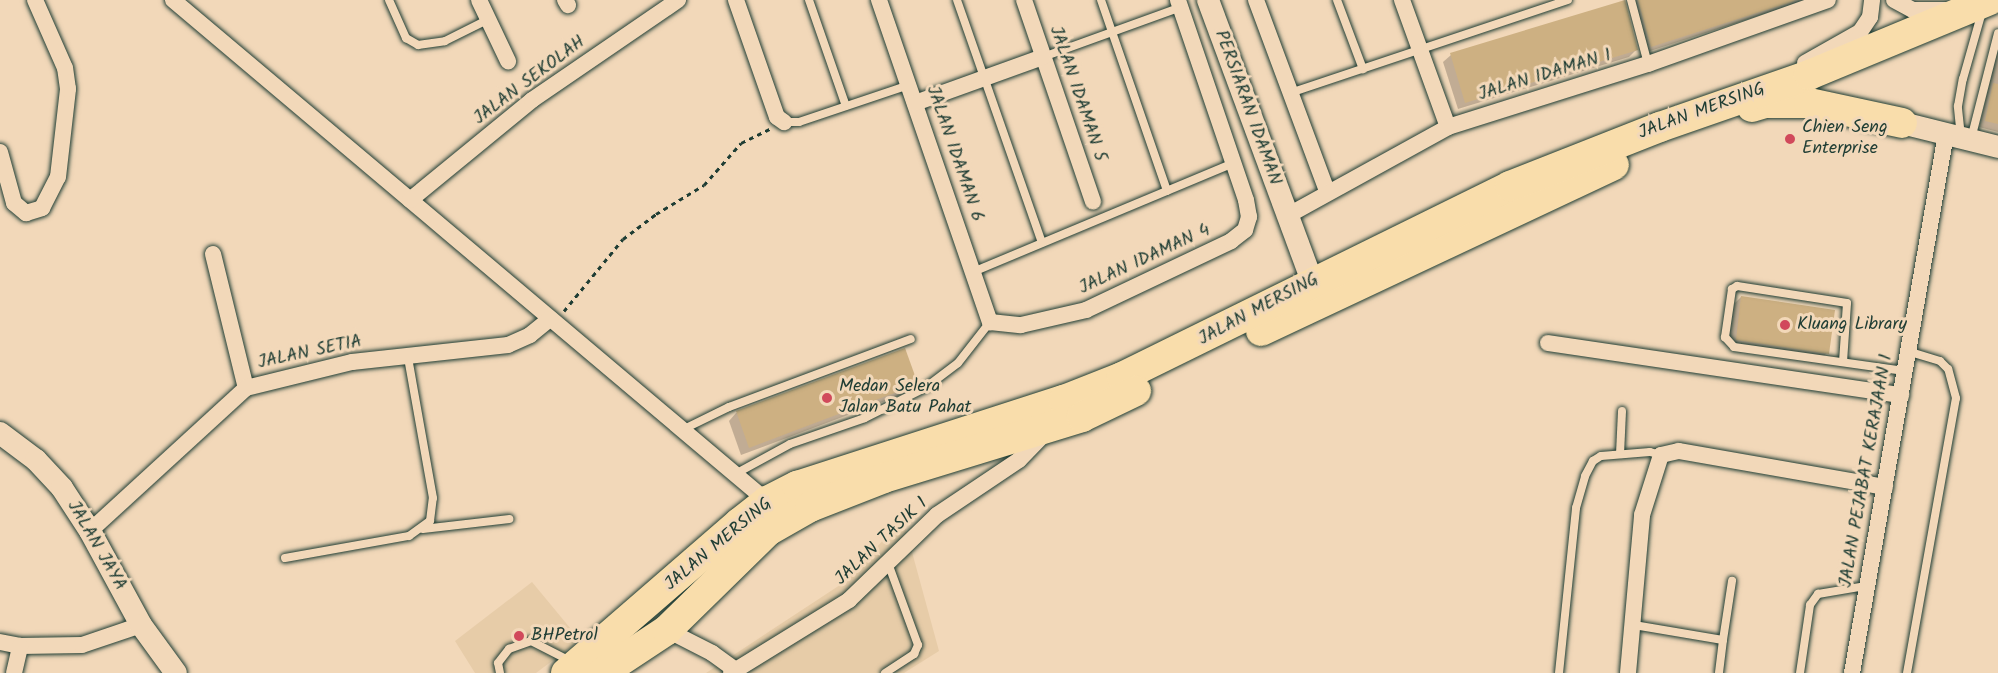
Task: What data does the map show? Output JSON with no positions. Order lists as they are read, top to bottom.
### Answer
{
  "streets": {
    "highway": ["JALAN MERSING"],
    "street": [
      "JALAN IDAMAN 1",
      "JALAN SEKOLAH",
      "JALAN IDAMAN 5",
      "PERSIARAN IDAMAN",
      "JALAN IDAMAN 6",
      "JALAN IDAMAN 4",
      "JALAN SETIA",
      "JALAN PEJABAT KERAJAAN 1",
      "JALAN TASIK 1",
      "JALAN JAYA"
    ]
  },
  "crossings": [
    ["JALAN IDAMAN 1", "PERSIARAN IDAMAN"],
    ["PERSIARAN IDAMAN", "JALAN MERSING"],
    ["JALAN IDAMAN 6", "JALAN IDAMAN 4"],
    ["JALAN SETIA", "JALAN JAYA"]
  ],
  "places": [
    "Chien Seng Enterprise",
    "Kluang Library",
    "Medan Selera Jalan Batu Pahat",
    "BHPetrol"
  ]
}
